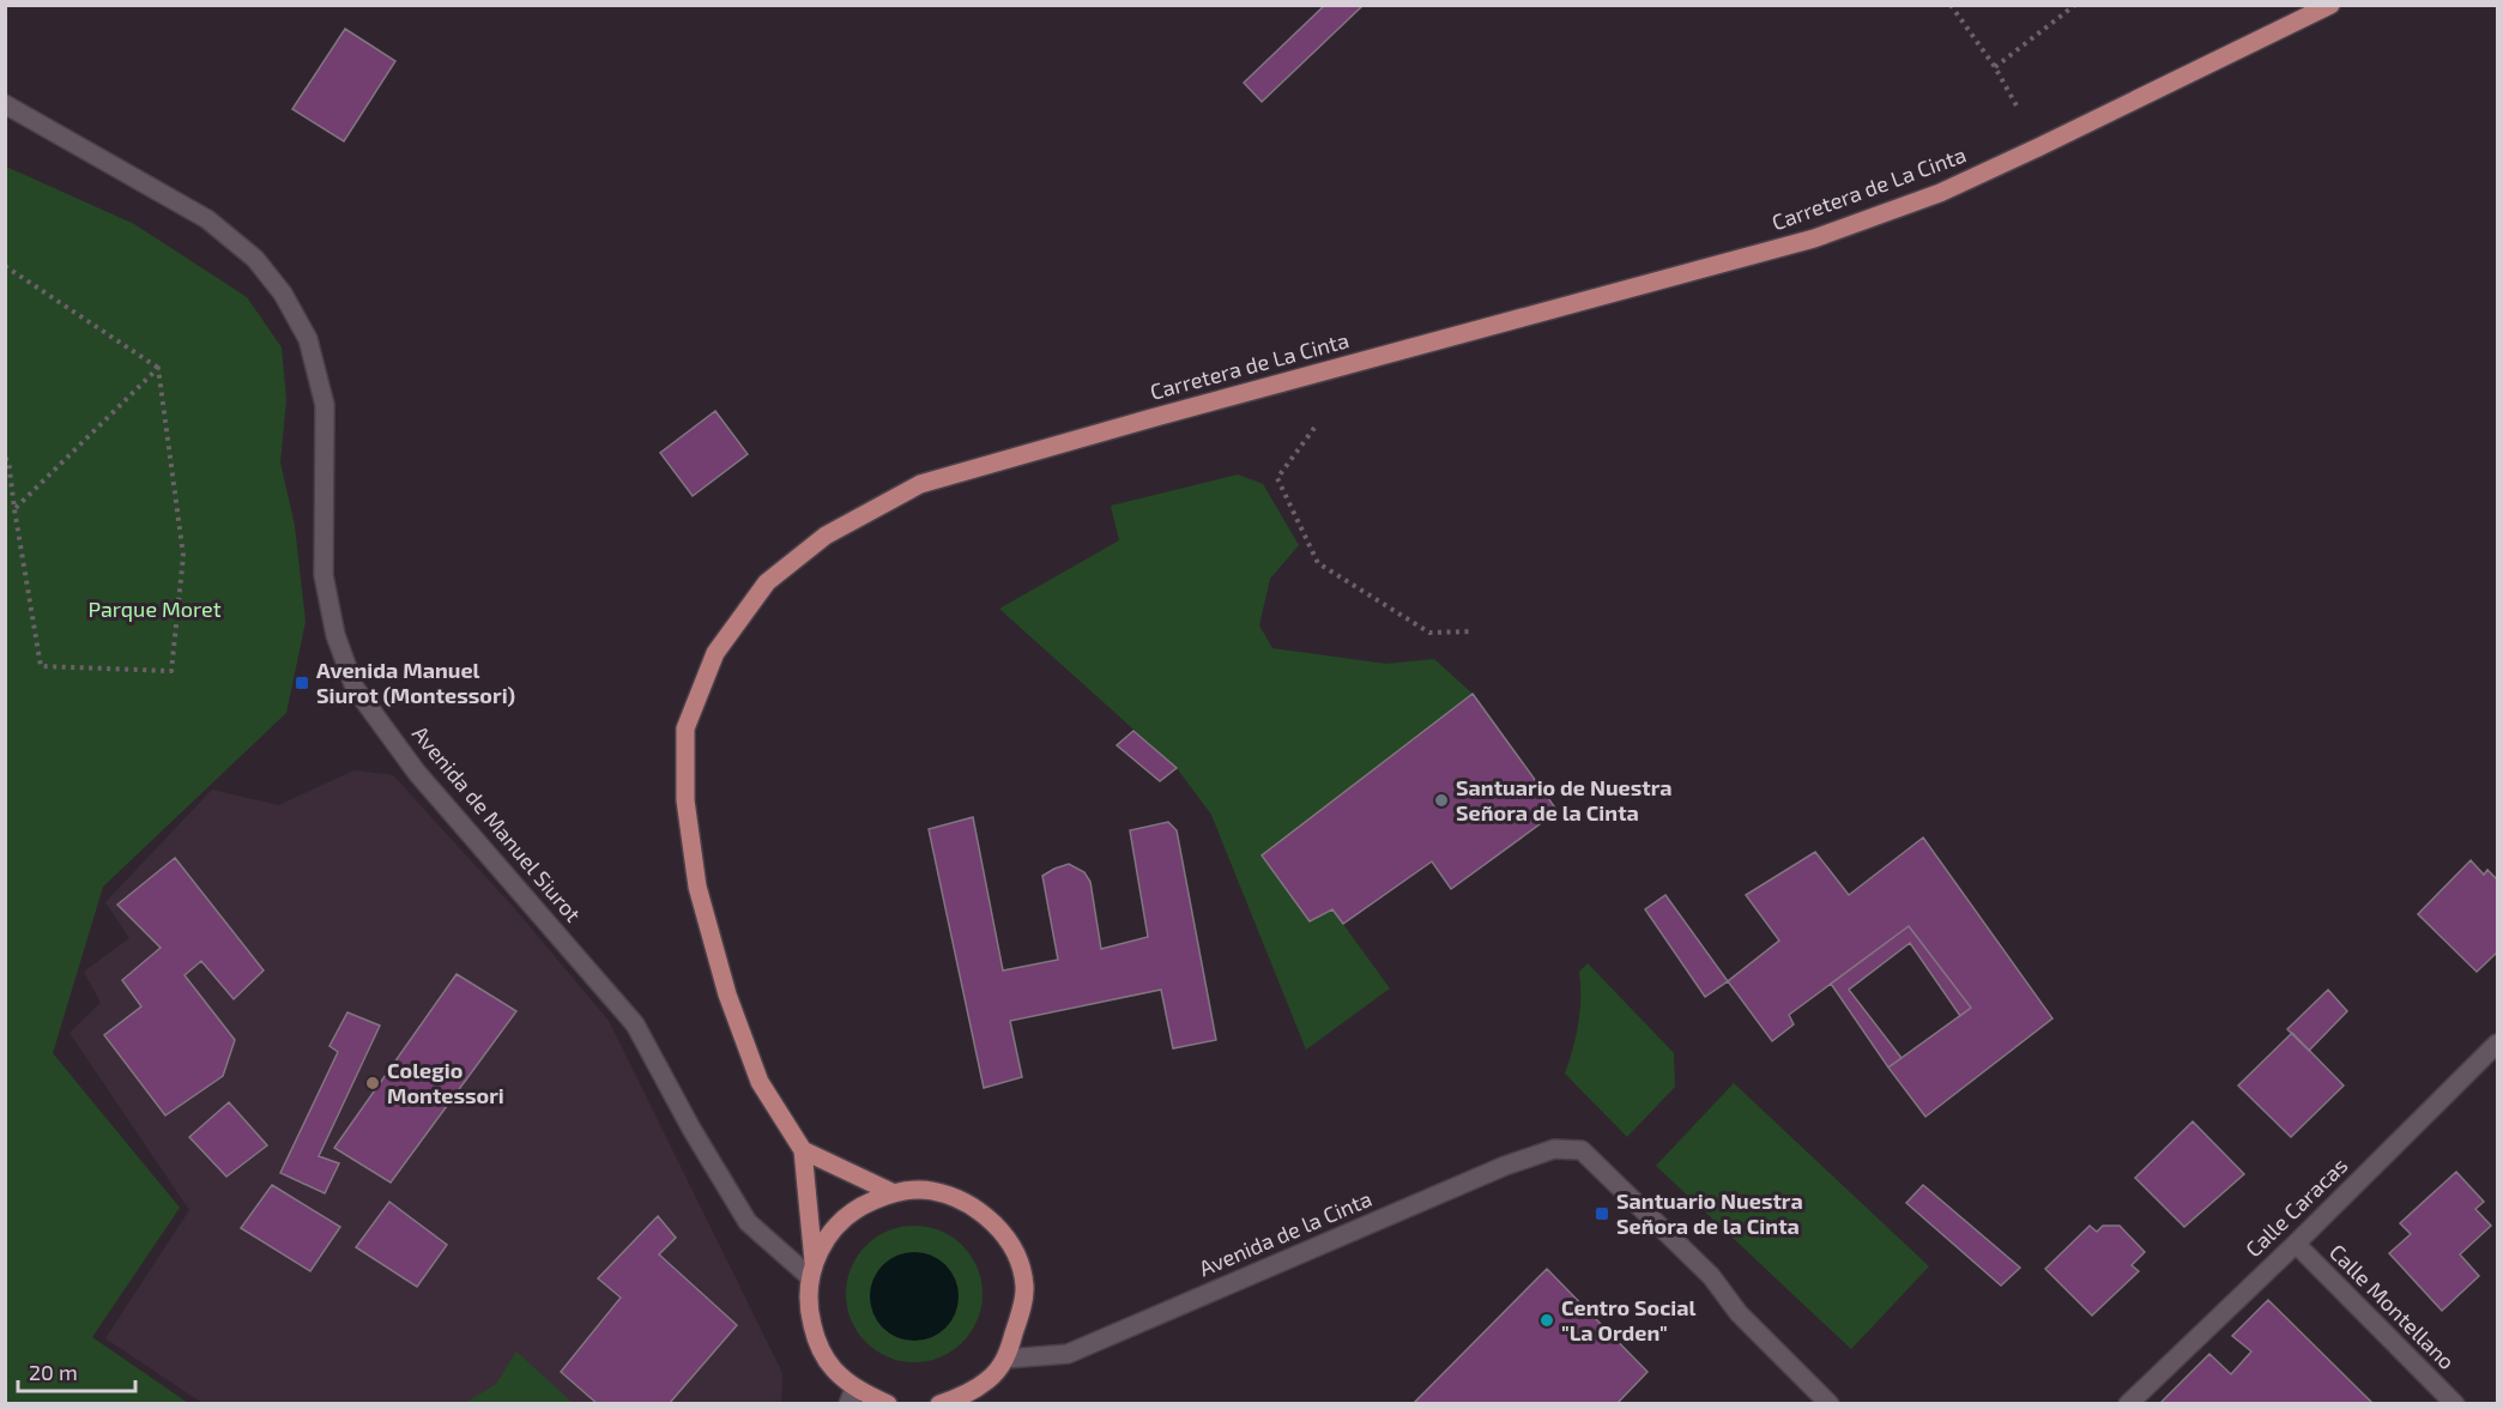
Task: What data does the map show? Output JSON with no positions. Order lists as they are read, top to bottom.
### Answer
{
  "streets": {
    "main road": ["Carretera de La Cinta"],
    "street": [
      "Avenida de Manuel Siurot",
      "Calle Caracas",
      "Avenida de la Cinta",
      "Calle Montellano"
    ]
  },
  "crossings": [
    ["Carretera de La Cinta", "Avenida de Manuel Siurot"],
    ["Calle Caracas", "Calle Montellano"]
  ],
  "parks": ["Parque Moret"],
  "places": {
    "transit": ["Avenida Manuel Siurot (Montessori)", "Santuario Nuestra Señora de la Cinta"],
    "other": ["Santuario de Nuestra Señora de la Cinta", "Colegio Montessori", "Centro Social \"La Orden\""]
  },
  "scale_bar": "20 m"
}
